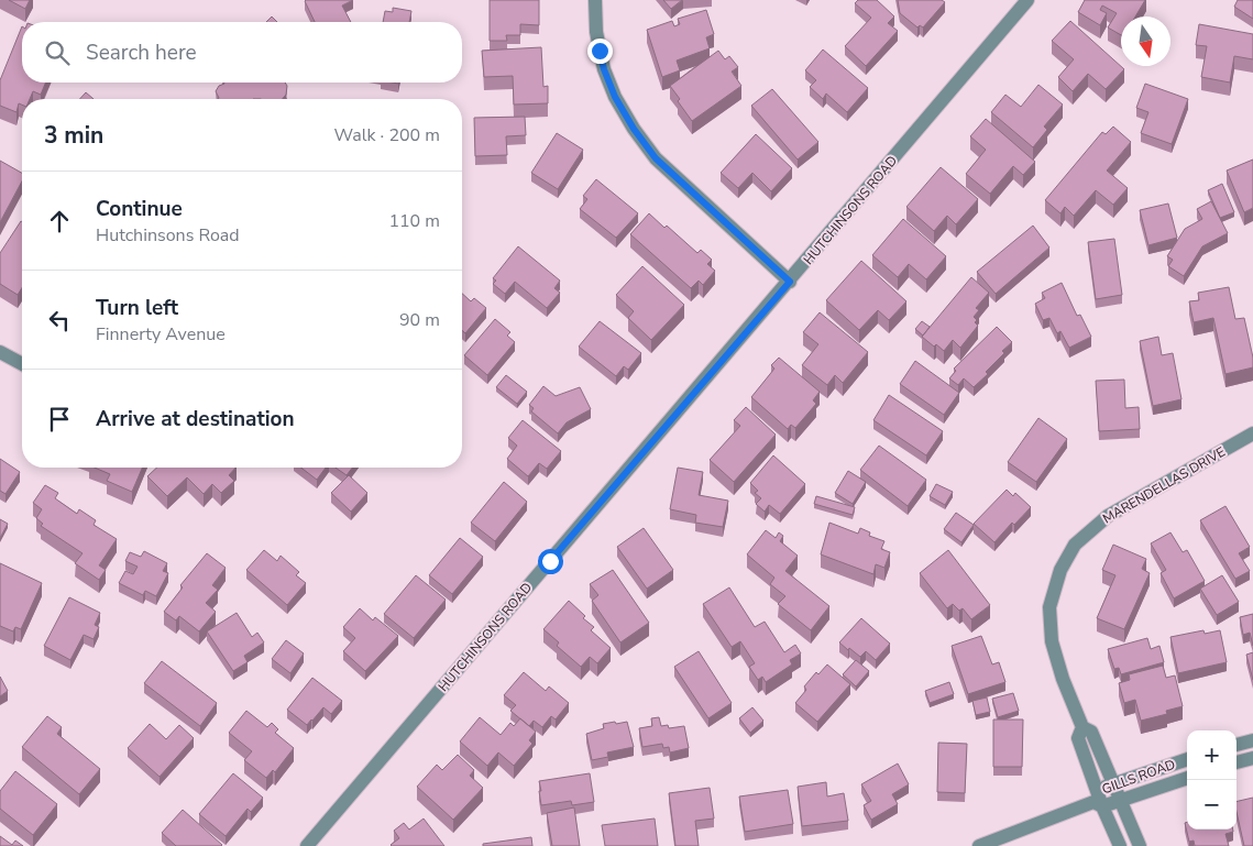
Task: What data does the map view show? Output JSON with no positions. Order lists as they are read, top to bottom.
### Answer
{
  "streets": {
    "street": ["HUTCHINSONS ROAD", "MARENDELLAS DRIVE", "GILLS ROAD"]
  },
  "crossings": [
    ["MARENDELLAS DRIVE", "GILLS ROAD"]
  ],
  "north": "bottom",
  "page": {
    "search": "Search here",
    "heading": ["3 min", "Walk · 200 m"],
    "list": [
      ["Continue", "Hutchinsons Road", "110 m"],
      ["Turn left", "Finnerty Avenue", "90 m"],
      "Arrive at destination"
    ],
    "map_buttons": ["+", "−"]
  }
}
